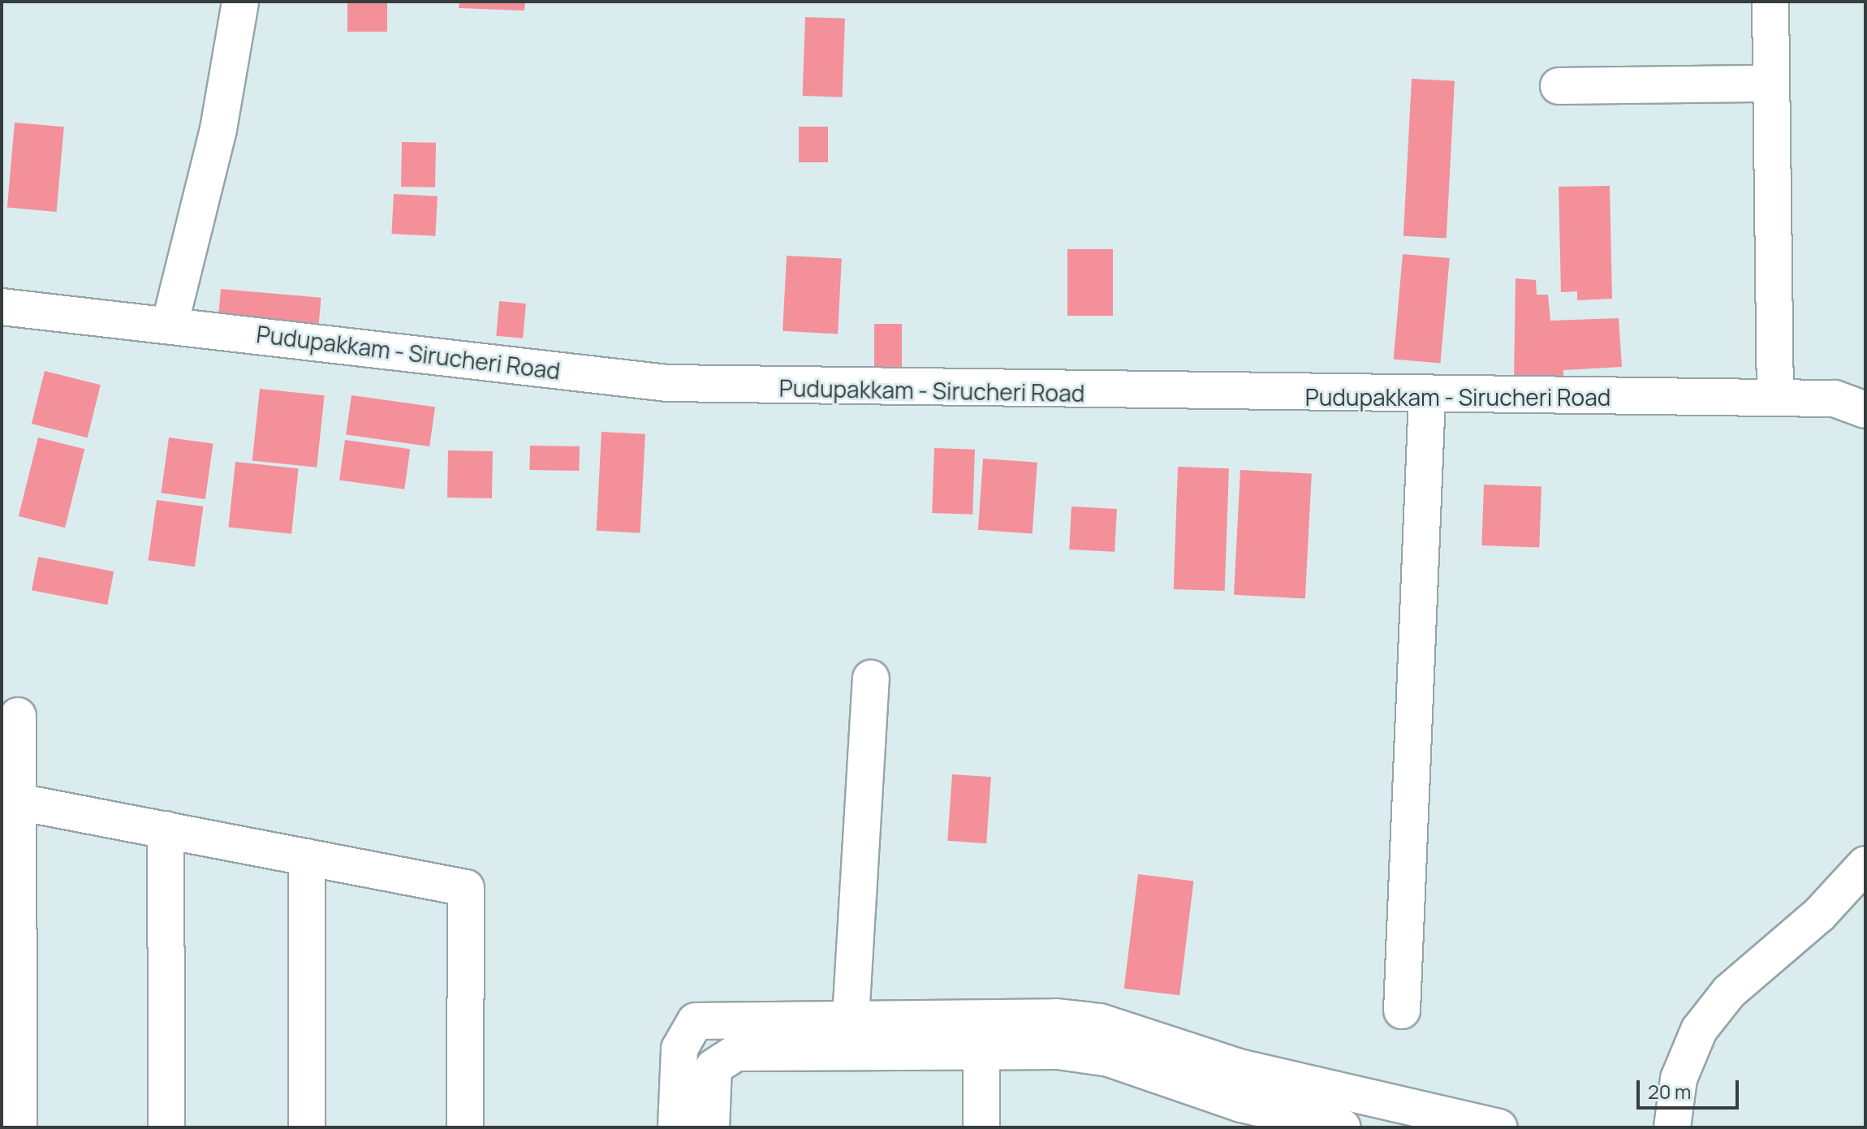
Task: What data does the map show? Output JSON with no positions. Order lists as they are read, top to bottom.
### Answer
{
  "streets": {
    "street": ["Pudupakkam - Sirucheri Road"]
  },
  "scale_bar": "20 m"
}
